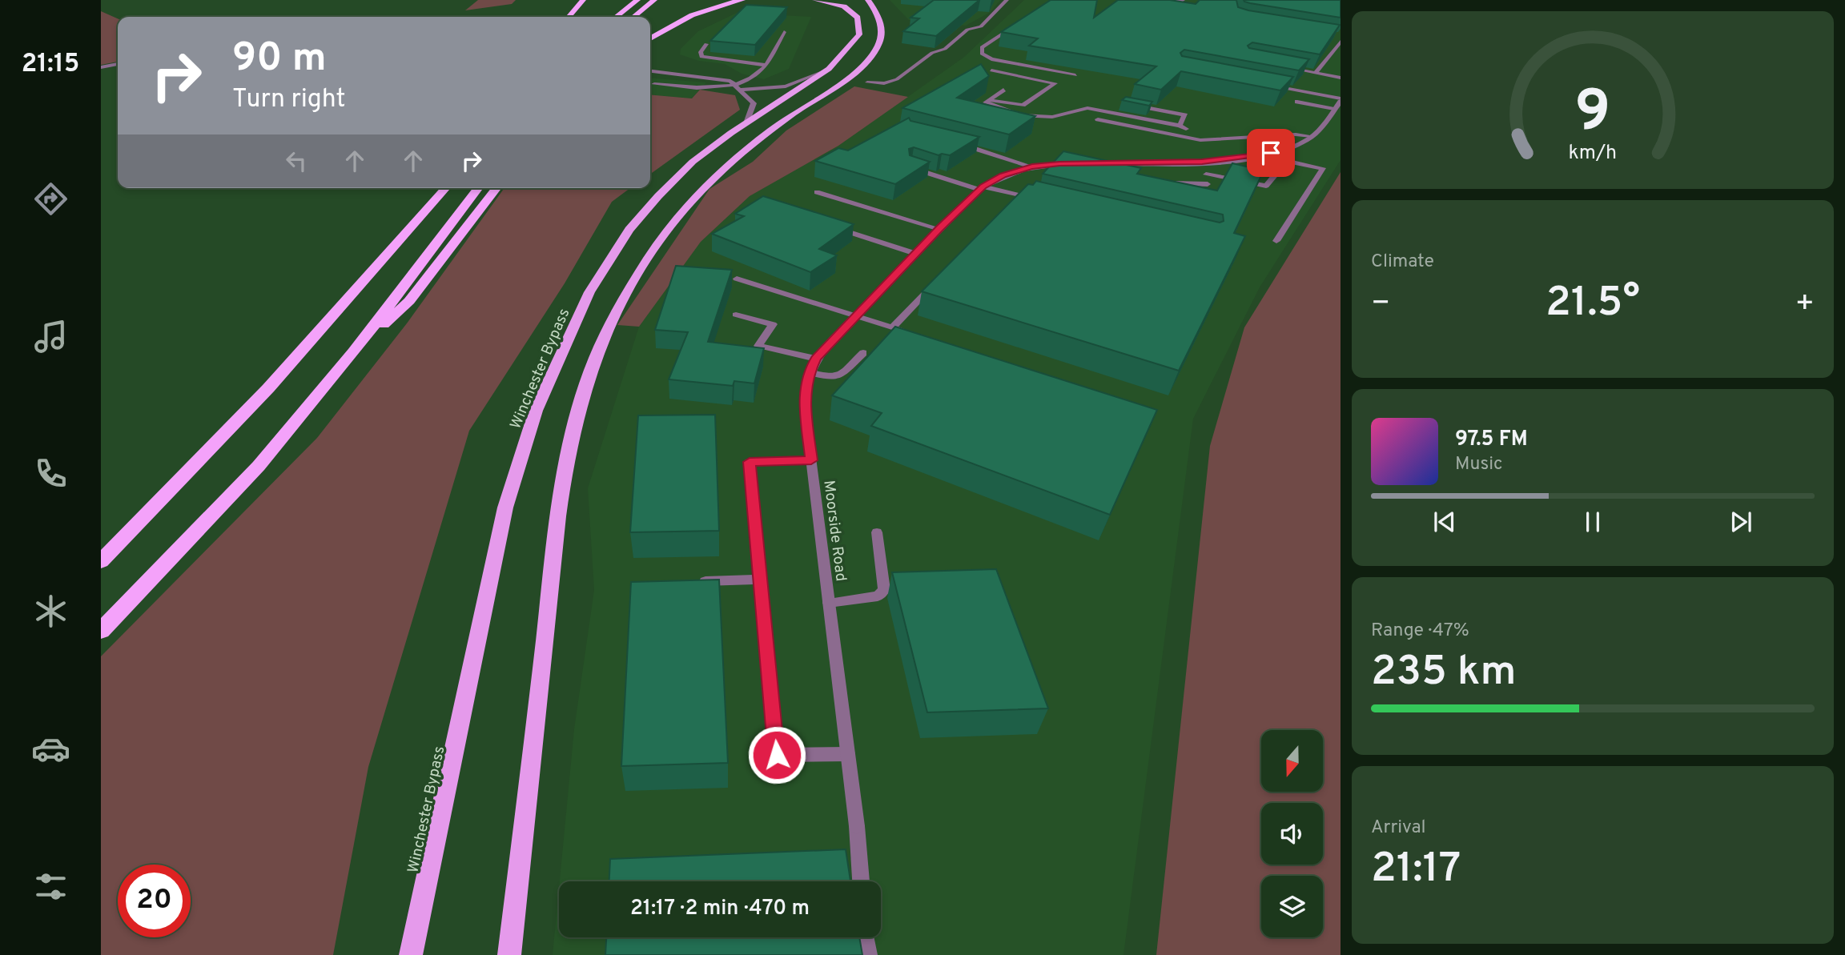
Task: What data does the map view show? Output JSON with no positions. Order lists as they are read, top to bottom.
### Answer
{
  "streets": {
    "highway": ["Winchester Bypass"],
    "street": ["Moorside Road"]
  },
  "north": "bottom",
  "page": {
    "tabs": "21:15",
    "turn": ["90 m", "Turn right"],
    "tile": [
      "Climate",
      ["Range · 47%", "235 km"],
      ["Arrival", "21:17"]
    ],
    "heat": ["−", "21.5°", "+"],
    "song": ["97.5 FM", "Music"],
    "limit": "20",
    "trip": "21:17 · 2 min · 470 m",
    "gauge": ["9", "km/h"]
  }
}
